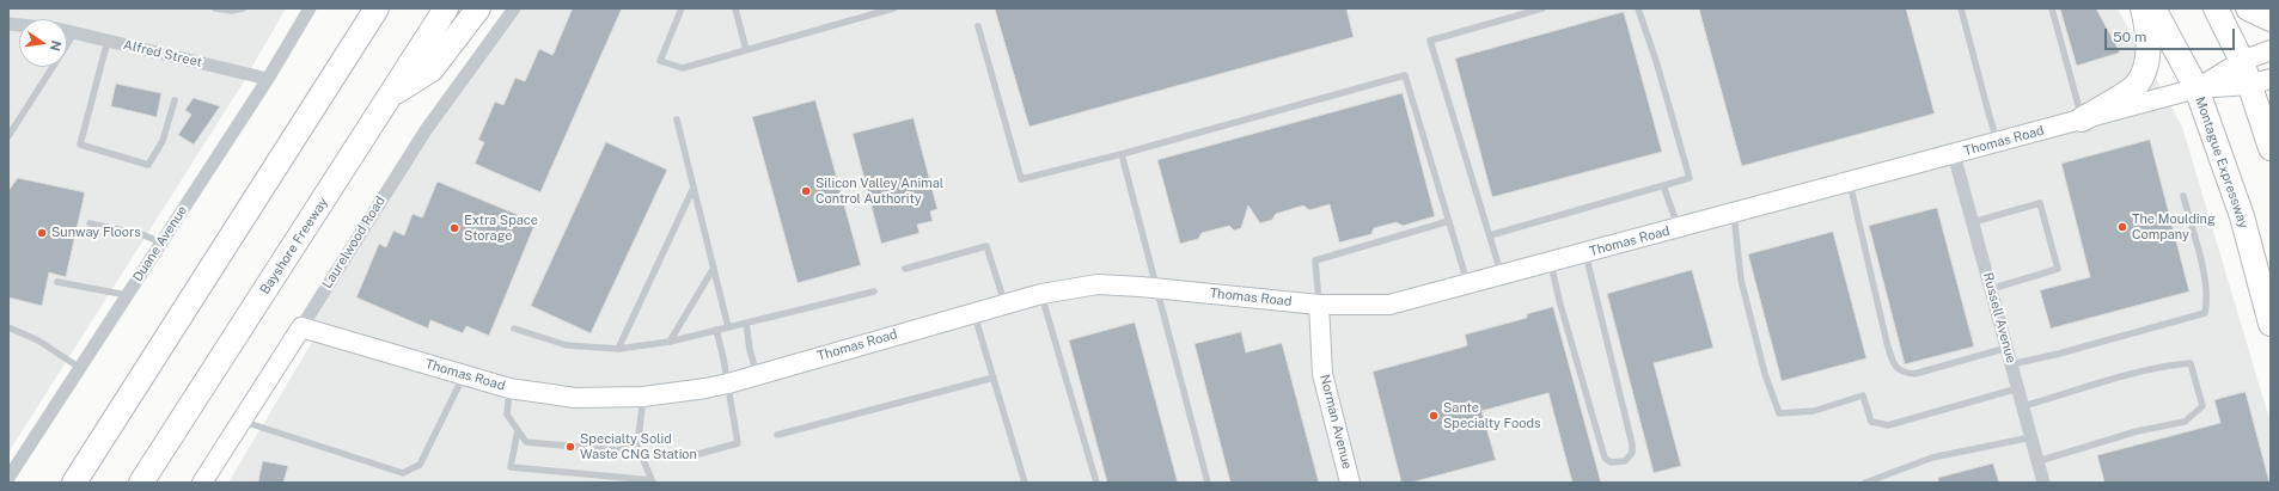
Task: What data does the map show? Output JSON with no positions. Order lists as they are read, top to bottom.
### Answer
{
  "streets": {
    "highway": ["Montague Expressway", "Bayshore Freeway"],
    "street": [
      "Alfred Street",
      "Thomas Road",
      "Laurelwood Road",
      "Duane Avenue",
      "Russell Avenue",
      "Norman Avenue"
    ]
  },
  "crossings": [
    ["Alfred Street", "Duane Avenue"],
    ["Thomas Road", "Montague Expressway"],
    ["Thomas Road", "Laurelwood Road"],
    ["Thomas Road", "Russell Avenue"],
    ["Thomas Road", "Norman Avenue"]
  ],
  "places": [
    "Silicon Valley Animal Control Authority",
    "The Moulding Company",
    "Extra Space Storage",
    "Sunway Floors",
    "Sante Specialty Foods",
    "Specialty Solid Waste CNG Station"
  ],
  "scale_bar": "50 m",
  "north": "right"
}
